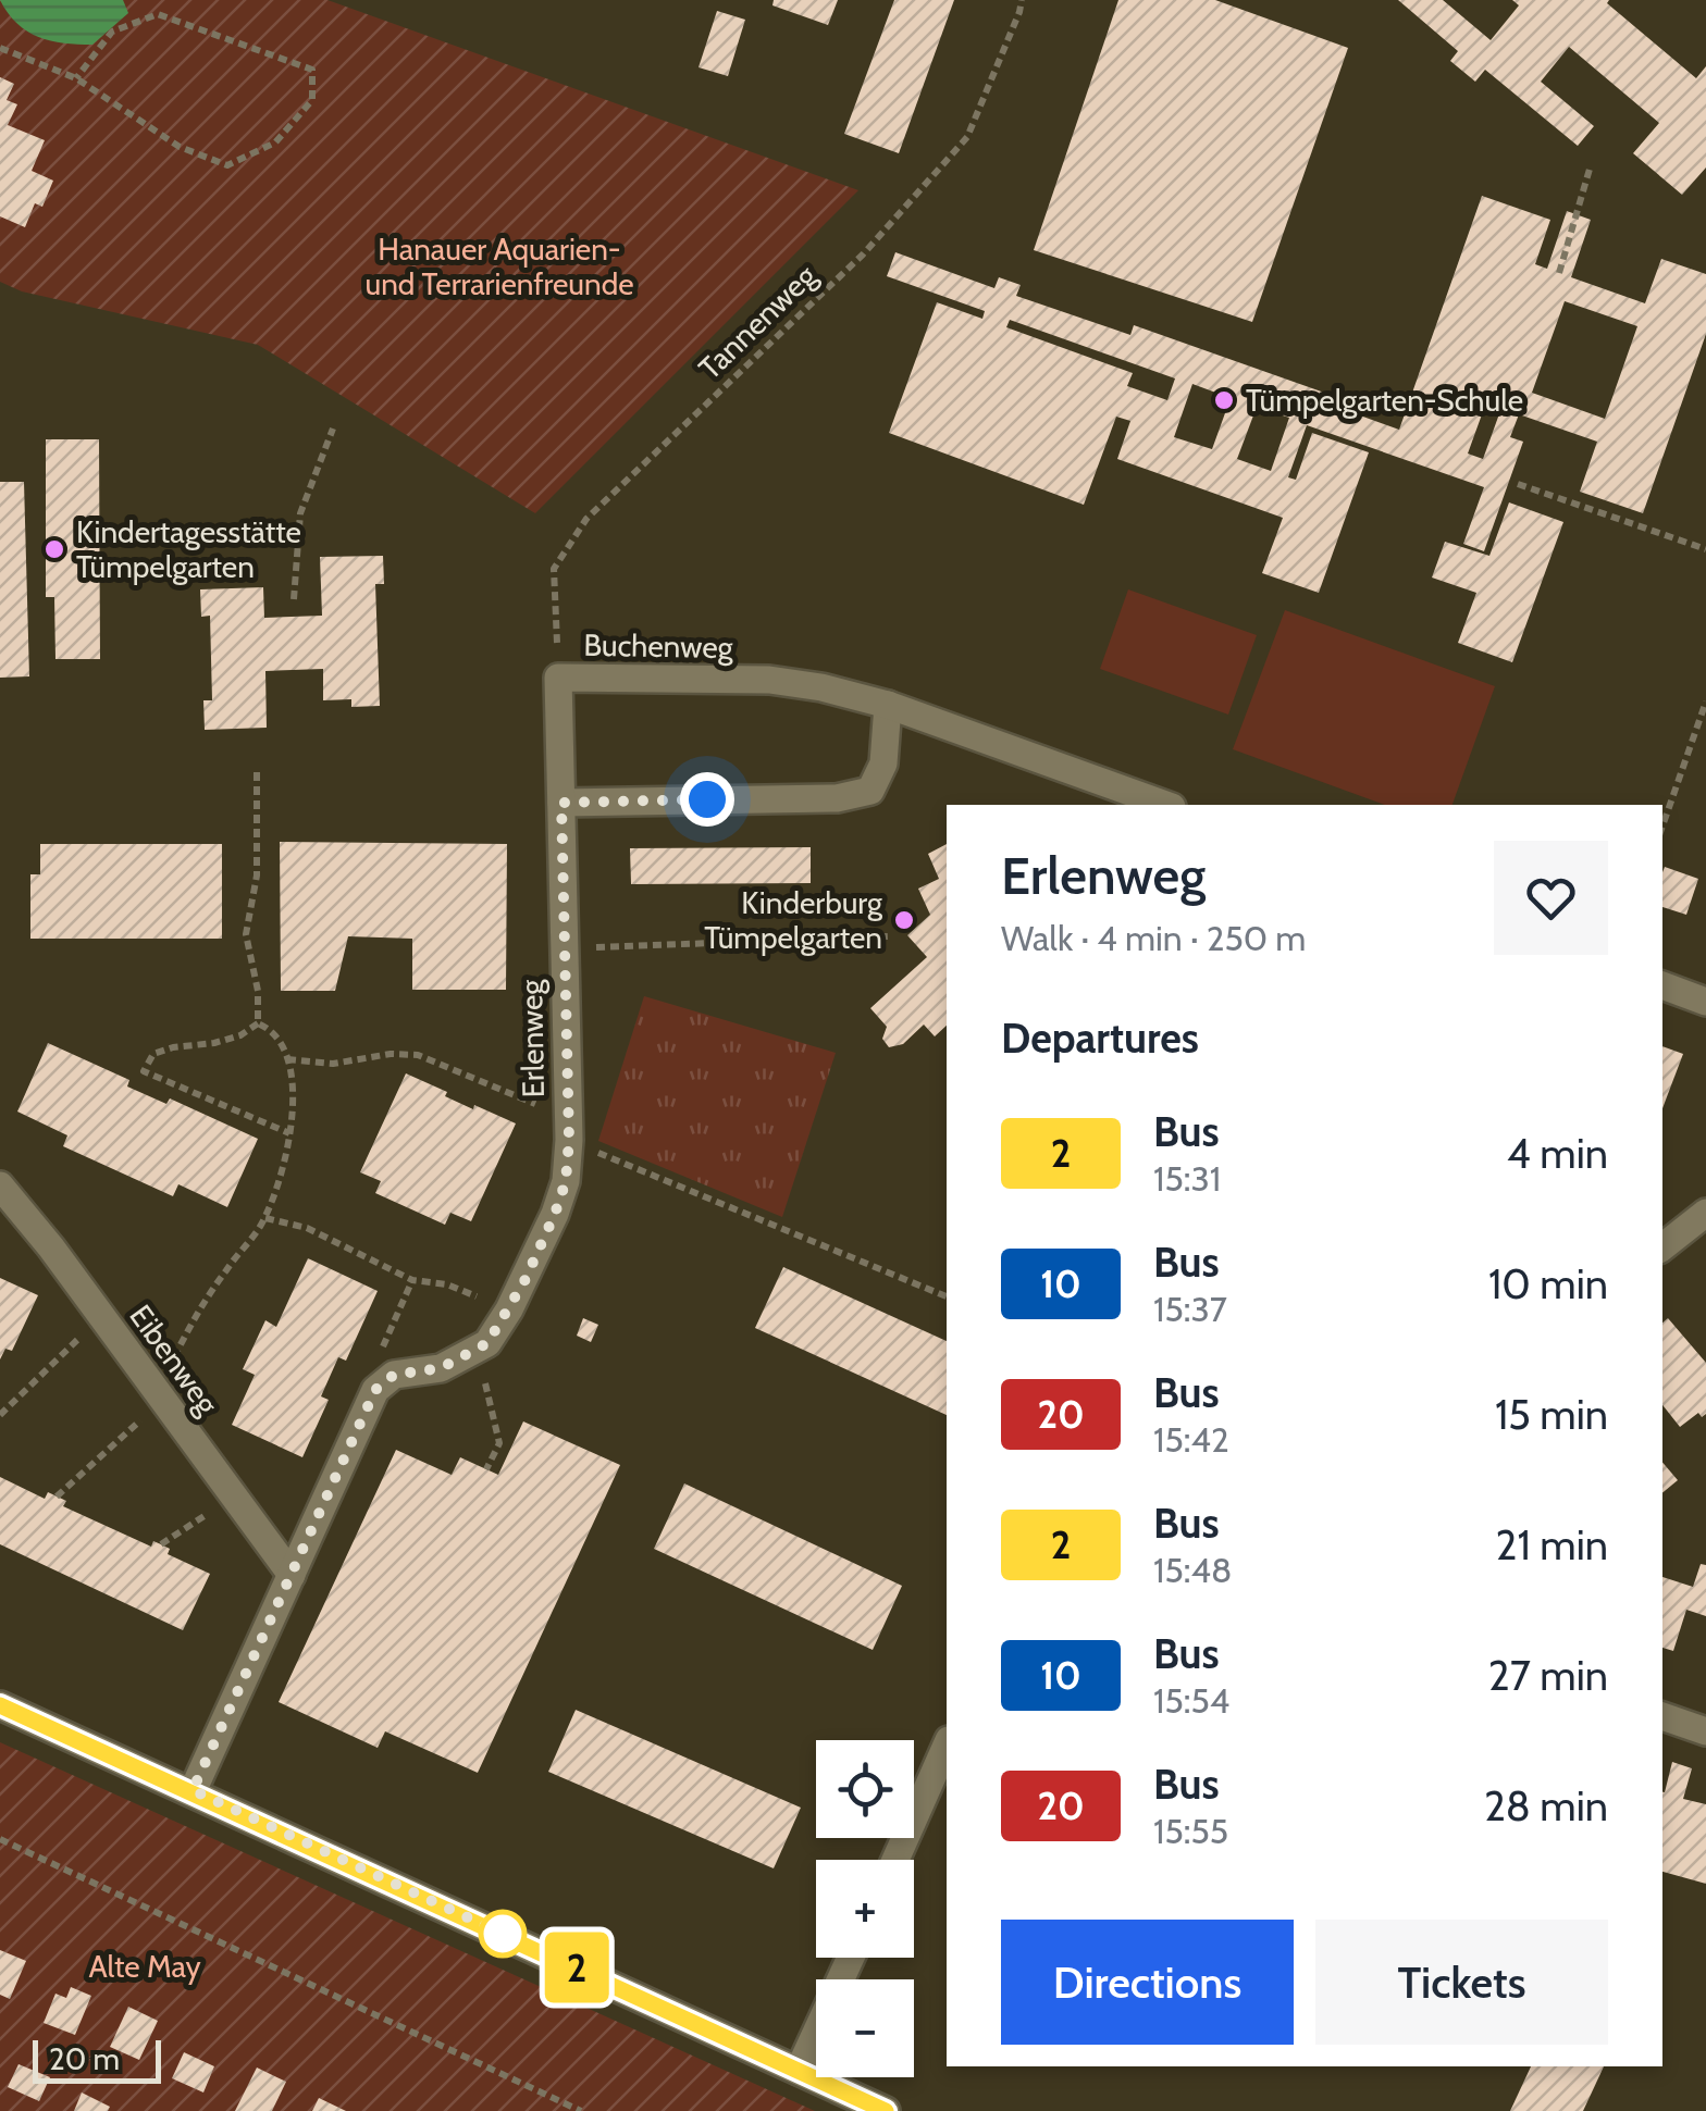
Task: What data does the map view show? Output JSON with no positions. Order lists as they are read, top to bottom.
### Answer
{
  "streets": {
    "street": ["Buchenweg", "Erlenweg", "Eibenweg"],
    "path": ["Tannenweg"]
  },
  "crossings": [
    ["Tannenweg", "Buchenweg"],
    ["Buchenweg", "Erlenweg"]
  ],
  "parks": ["Hanauer Aquarien- und Terrarienfreunde", "Alte May"],
  "places": ["Tümpelgarten-Schule", "Kindertagesstätte Tümpelgarten", "Kinderburg Tümpelgarten"],
  "lines": ["bus line 2"],
  "scale_bar": "20 m",
  "page": {
    "on_map": "2",
    "heading": [
      ["Erlenweg", "Walk · 4 min · 250 m"],
      "Departures"
    ],
    "list": [
      {
        "mark": "2",
        "name": "Bus",
        "note": "15:31",
        "value": "4 min"
      },
      {
        "mark": "10",
        "name": "Bus",
        "note": "15:37",
        "value": "10 min"
      },
      {
        "mark": "20",
        "name": "Bus",
        "note": "15:42",
        "value": "15 min"
      },
      {
        "mark": "2",
        "name": "Bus",
        "note": "15:48",
        "value": "21 min"
      },
      {
        "mark": "10",
        "name": "Bus",
        "note": "15:54",
        "value": "27 min"
      },
      {
        "mark": "20",
        "name": "Bus",
        "note": "15:55",
        "value": "28 min"
      }
    ],
    "map_buttons": ["+", "−"],
    "buttons": ["Directions", "Tickets"],
    "scale": "20 m"
  }
}
